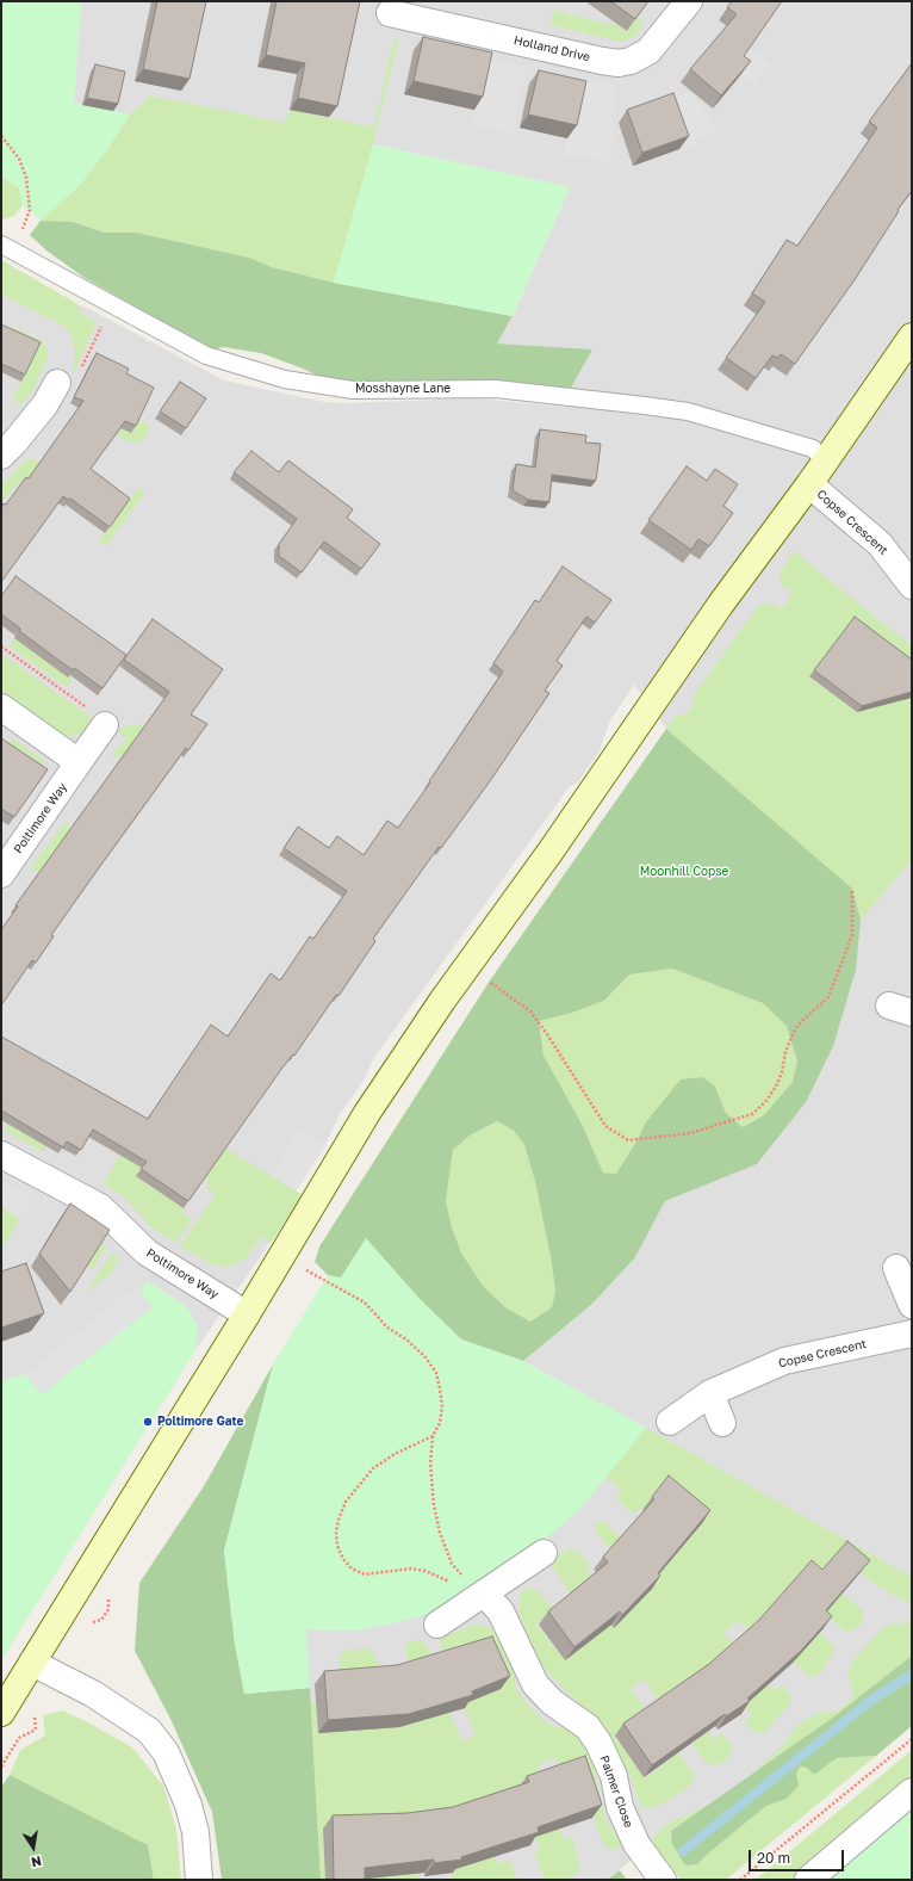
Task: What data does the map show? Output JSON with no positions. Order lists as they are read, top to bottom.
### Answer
{
  "streets": {
    "street": [
      "Holland Drive",
      "Copse Crescent",
      "Poltimore Way",
      "Palmer Close"
    ],
    "lane": ["Mosshayne Lane"]
  },
  "parks": ["Moonhill Copse"],
  "places": ["Poltimore Gate"],
  "scale_bar": "20 m",
  "north": "bottom"
}
